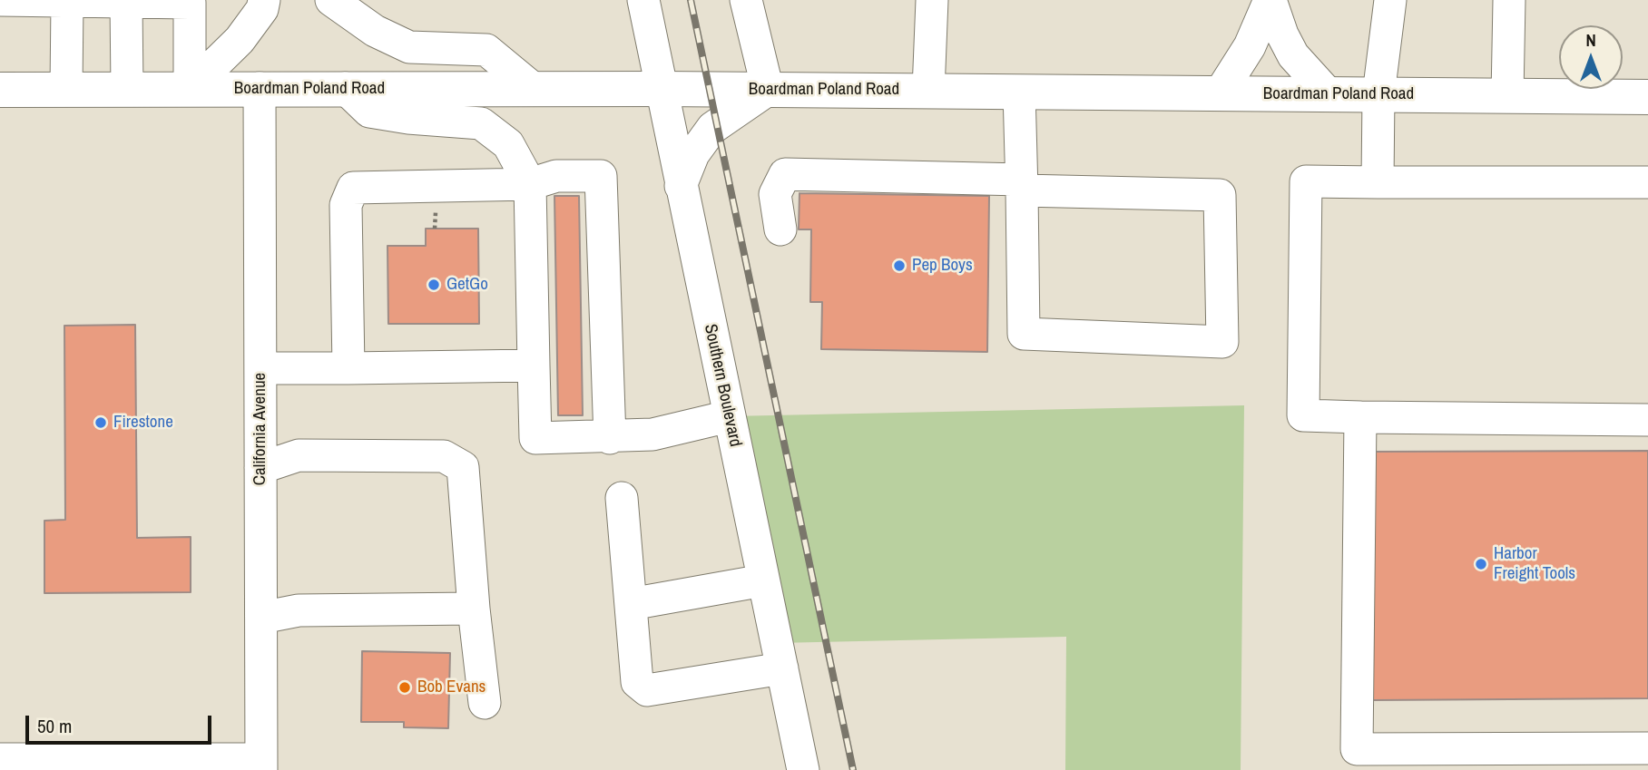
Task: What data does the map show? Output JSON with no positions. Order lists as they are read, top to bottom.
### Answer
{
  "streets": {
    "main road": ["Boardman Poland Road"],
    "street": ["Southern Boulevard", "California Avenue"]
  },
  "crossings": [
    ["Boardman Poland Road", "Southern Boulevard"],
    ["Boardman Poland Road", "California Avenue"]
  ],
  "places": [
    "Pep Boys",
    "GetGo",
    "Firestone",
    "Harbor Freight Tools",
    "Bob Evans"
  ],
  "scale_bar": "50 m",
  "north": "top"
}
